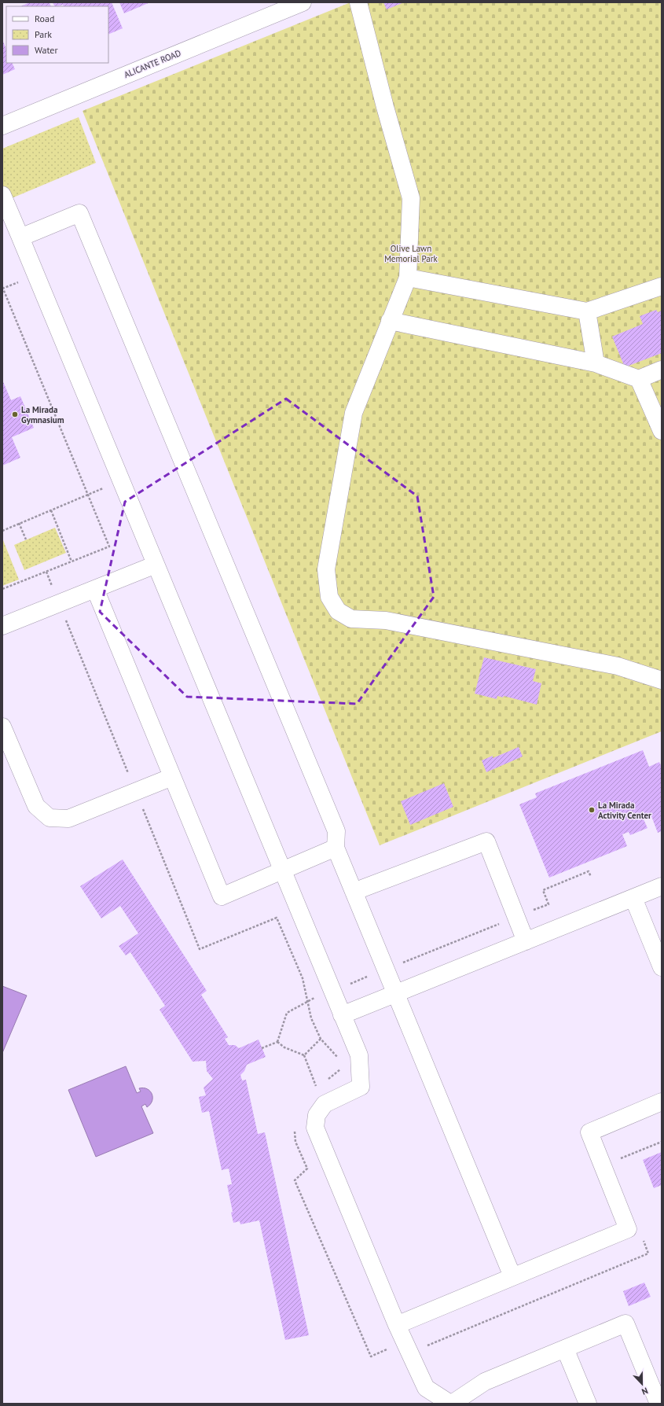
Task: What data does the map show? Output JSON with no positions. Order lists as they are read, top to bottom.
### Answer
{
  "streets": {
    "street": ["ALICANTE ROAD"]
  },
  "parks": ["Olive Lawn Memorial Park"],
  "places": ["La Mirada Gymnasium", "La Mirada Activity Center"],
  "legend": ["Road", "Park", "Water"],
  "north": "bottom"
}
